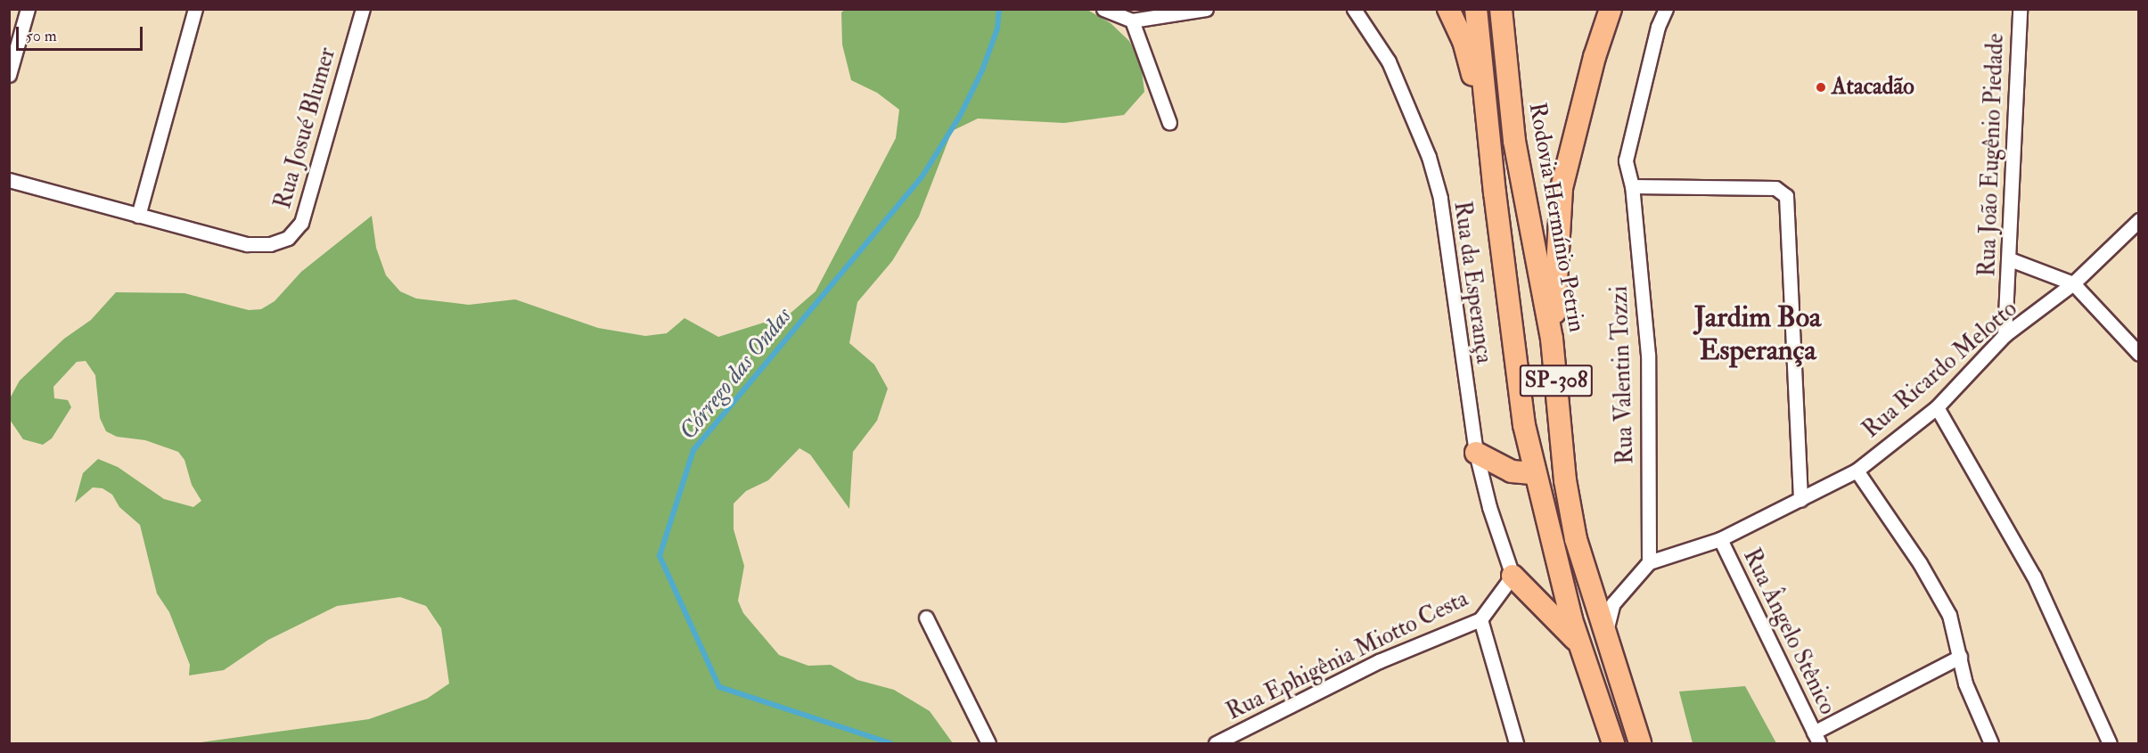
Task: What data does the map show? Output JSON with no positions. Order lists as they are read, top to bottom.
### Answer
{
  "streets": {
    "main road": ["Rodovia Hermínio Petrin", "SP-308"],
    "street": [
      "Rua Josué Blumer",
      "Rua João Eugênio Piedade",
      "Rua da Esperança",
      "Rua Ricardo Melotto",
      "Rua Valentin Tozzi",
      "Rua Ângelo Stênico",
      "Rua Ephigênia Miotto Cesta"
    ]
  },
  "crossings": [
    ["Rua João Eugênio Piedade", "Rua Ricardo Melotto"],
    ["Rua da Esperança", "Rua Ephigênia Miotto Cesta"],
    ["Rua Ricardo Melotto", "Rua Valentin Tozzi"],
    ["Rua Ricardo Melotto", "Rua Ângelo Stênico"]
  ],
  "districts": ["Jardim Boa Esperança"],
  "water": ["Córrego das Ondas"],
  "places": ["Atacadão"],
  "scale_bar": "50 m"
}
